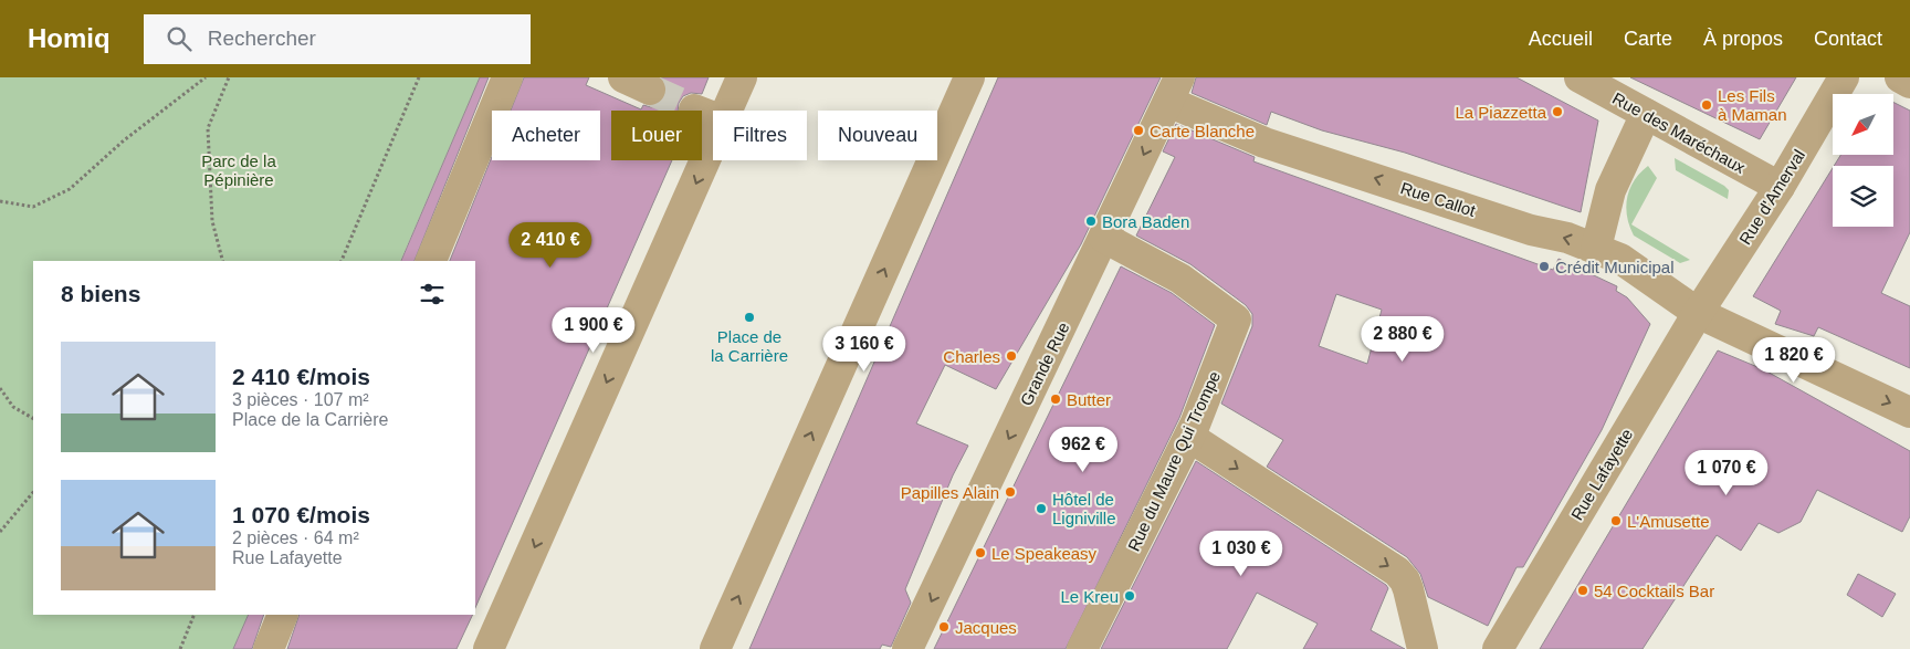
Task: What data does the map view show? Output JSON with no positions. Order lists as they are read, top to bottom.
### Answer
{
  "streets": {
    "street": [
      "Rue des Maréchaux",
      "Rue d'Amerval",
      "Rue Callot",
      "Grande Rue",
      "Rue du Maure Qui Trompe",
      "Rue Lafayette"
    ]
  },
  "crossings": [
    ["Rue des Maréchaux", "Rue d'Amerval"],
    ["Rue d'Amerval", "Rue Callot"],
    ["Rue d'Amerval", "Rue Lafayette"],
    ["Rue Callot", "Grande Rue"],
    ["Rue Callot", "Rue Lafayette"],
    ["Grande Rue", "Rue du Maure Qui Trompe"]
  ],
  "parks": ["Parc de la Pépinière"],
  "places": [
    "Les Fils à Maman",
    "La Piazzetta",
    "Carte Blanche",
    "Bora Baden",
    "Crédit Municipal",
    "Place de la Carrière",
    "Charles",
    "Butter",
    "Papilles Alain",
    "Hôtel de Ligniville",
    "L'Amusette",
    "Le Speakeasy",
    "54 Cocktails Bar",
    "Le Kreu",
    "Jacques"
  ],
  "north": "bottom left",
  "page": {
    "header": "Homiq",
    "search": "Rechercher",
    "nav": [
      "Accueil",
      "Carte",
      "À propos",
      "Contact"
    ],
    "chip": [
      "Acheter",
      "Louer",
      "Filtres",
      "Nouveau"
    ],
    "price": [
      "2 410 €",
      "1 900 €",
      "2 880 €",
      "3 160 €",
      "1 820 €",
      "962 €",
      "1 070 €",
      "1 030 €"
    ],
    "heading": "8 biens",
    "list": [
      {
        "name": "2 410 €/mois",
        "note": "3 pièces · 107 m² · Place de la Carrière"
      },
      {
        "name": "1 070 €/mois",
        "note": "2 pièces · 64 m² · Rue Lafayette"
      }
    ]
  }
}
